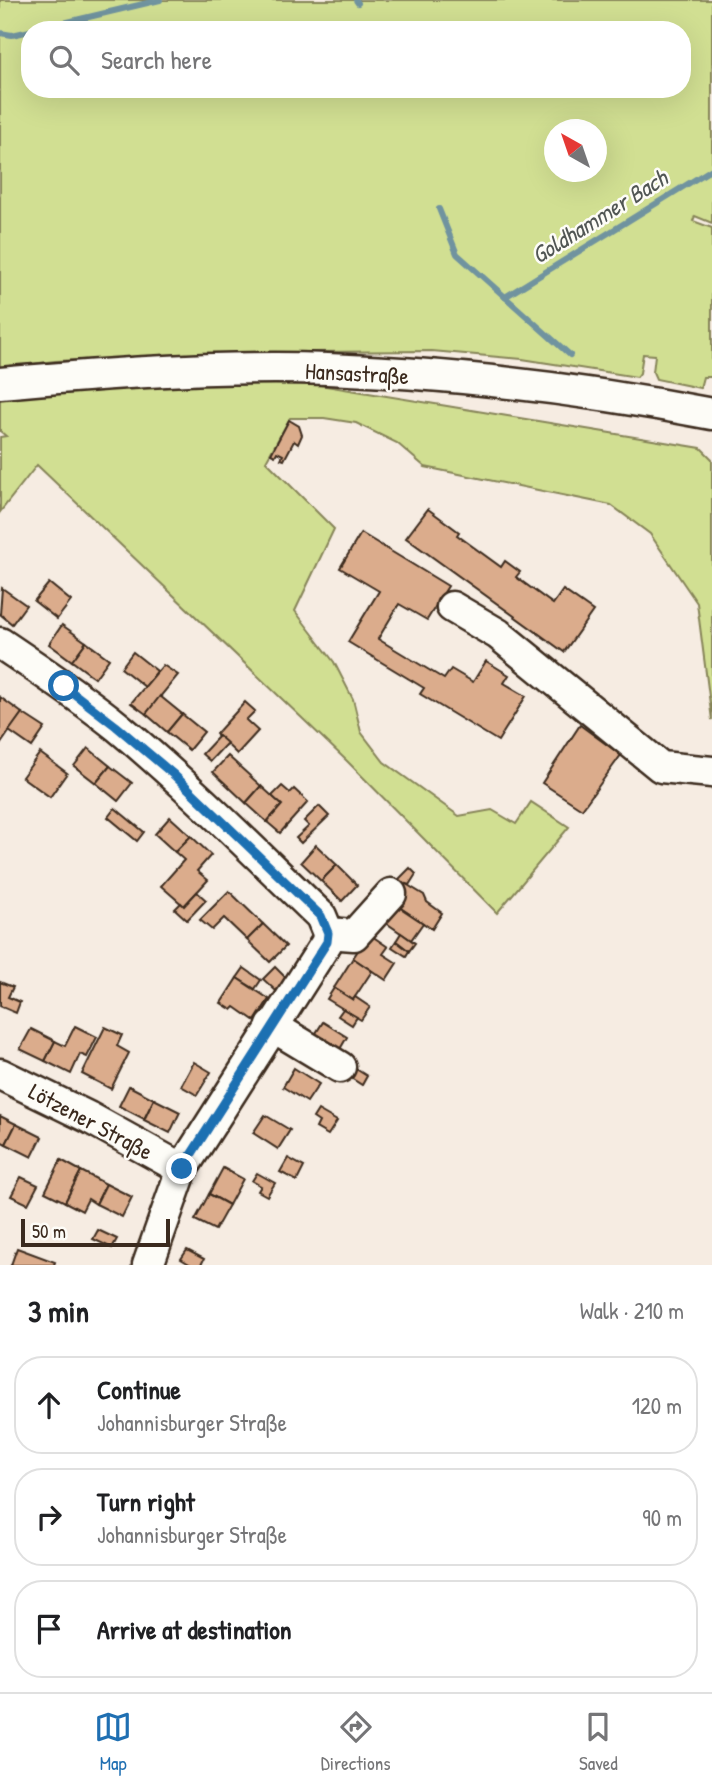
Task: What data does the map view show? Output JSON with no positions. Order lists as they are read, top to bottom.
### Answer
{
  "streets": {
    "street": ["Hansastraße", "Lötzener Straße"]
  },
  "water": ["Goldhammer Bach"],
  "scale_bar": "50 m",
  "north": "top left",
  "page": {
    "search": "Search here",
    "scale": "50 m",
    "heading": ["3 min", "Walk · 210 m"],
    "list": [
      ["Continue", "Johannisburger Straße", "120 m"],
      ["Turn right", "Johannisburger Straße", "90 m"],
      "Arrive at destination"
    ],
    "nav": ["Map", "Directions", "Saved"]
  }
}
